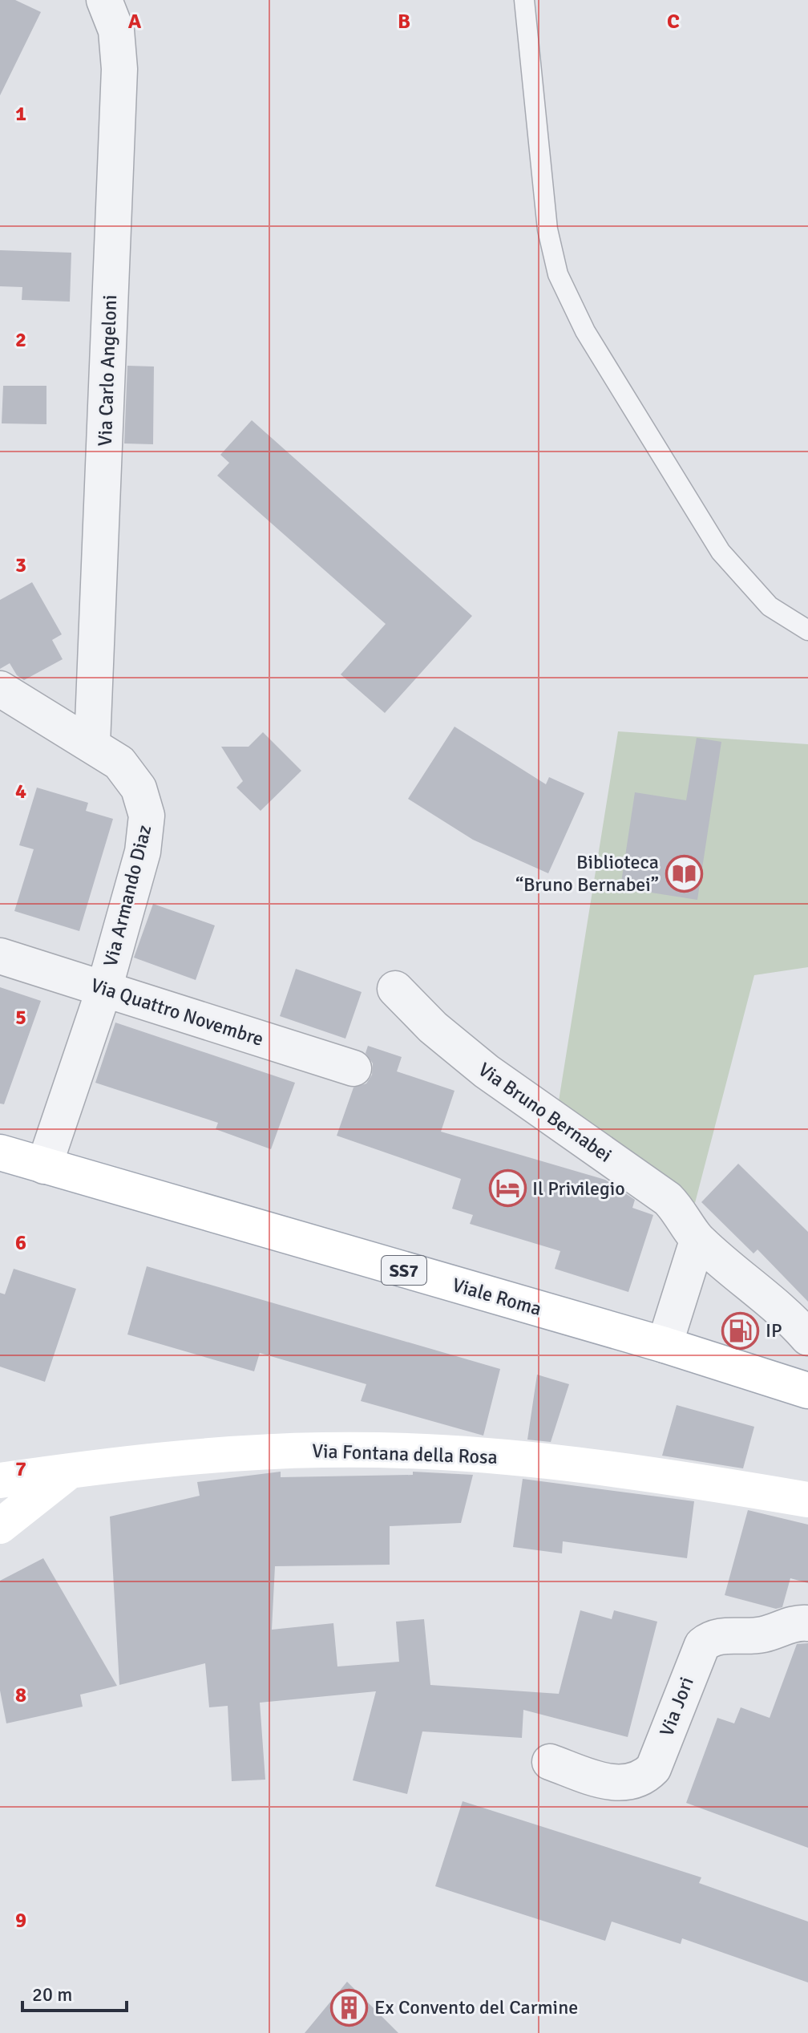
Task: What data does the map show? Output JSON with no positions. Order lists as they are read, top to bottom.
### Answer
{
  "streets": {
    "main road": ["SS7", "Viale Roma", "Via Fontana della Rosa"],
    "street": [
      "Via Carlo Angeloni",
      "Via Armando Diaz",
      "Via Quattro Novembre",
      "Via Bruno Bernabei",
      "Via Jori"
    ]
  },
  "crossings": [
    ["Via Carlo Angeloni", "Via Armando Diaz"],
    ["Via Armando Diaz", "Via Quattro Novembre"],
    ["Via Armando Diaz", "Viale Roma"]
  ],
  "places": {
    "library": ["Biblioteca “Bruno Bernabei”"],
    "hotel": ["Il Privilegio"],
    "fuel station": ["IP"],
    "building": ["Ex Convento del Carmine"]
  },
  "scale_bar": "20 m",
  "grid": {
    "columns": ["A", "B", "C"],
    "rows": [
      "1",
      "2",
      "3",
      "4",
      "5",
      "6",
      "7",
      "8",
      "9"
    ]
  }
}
